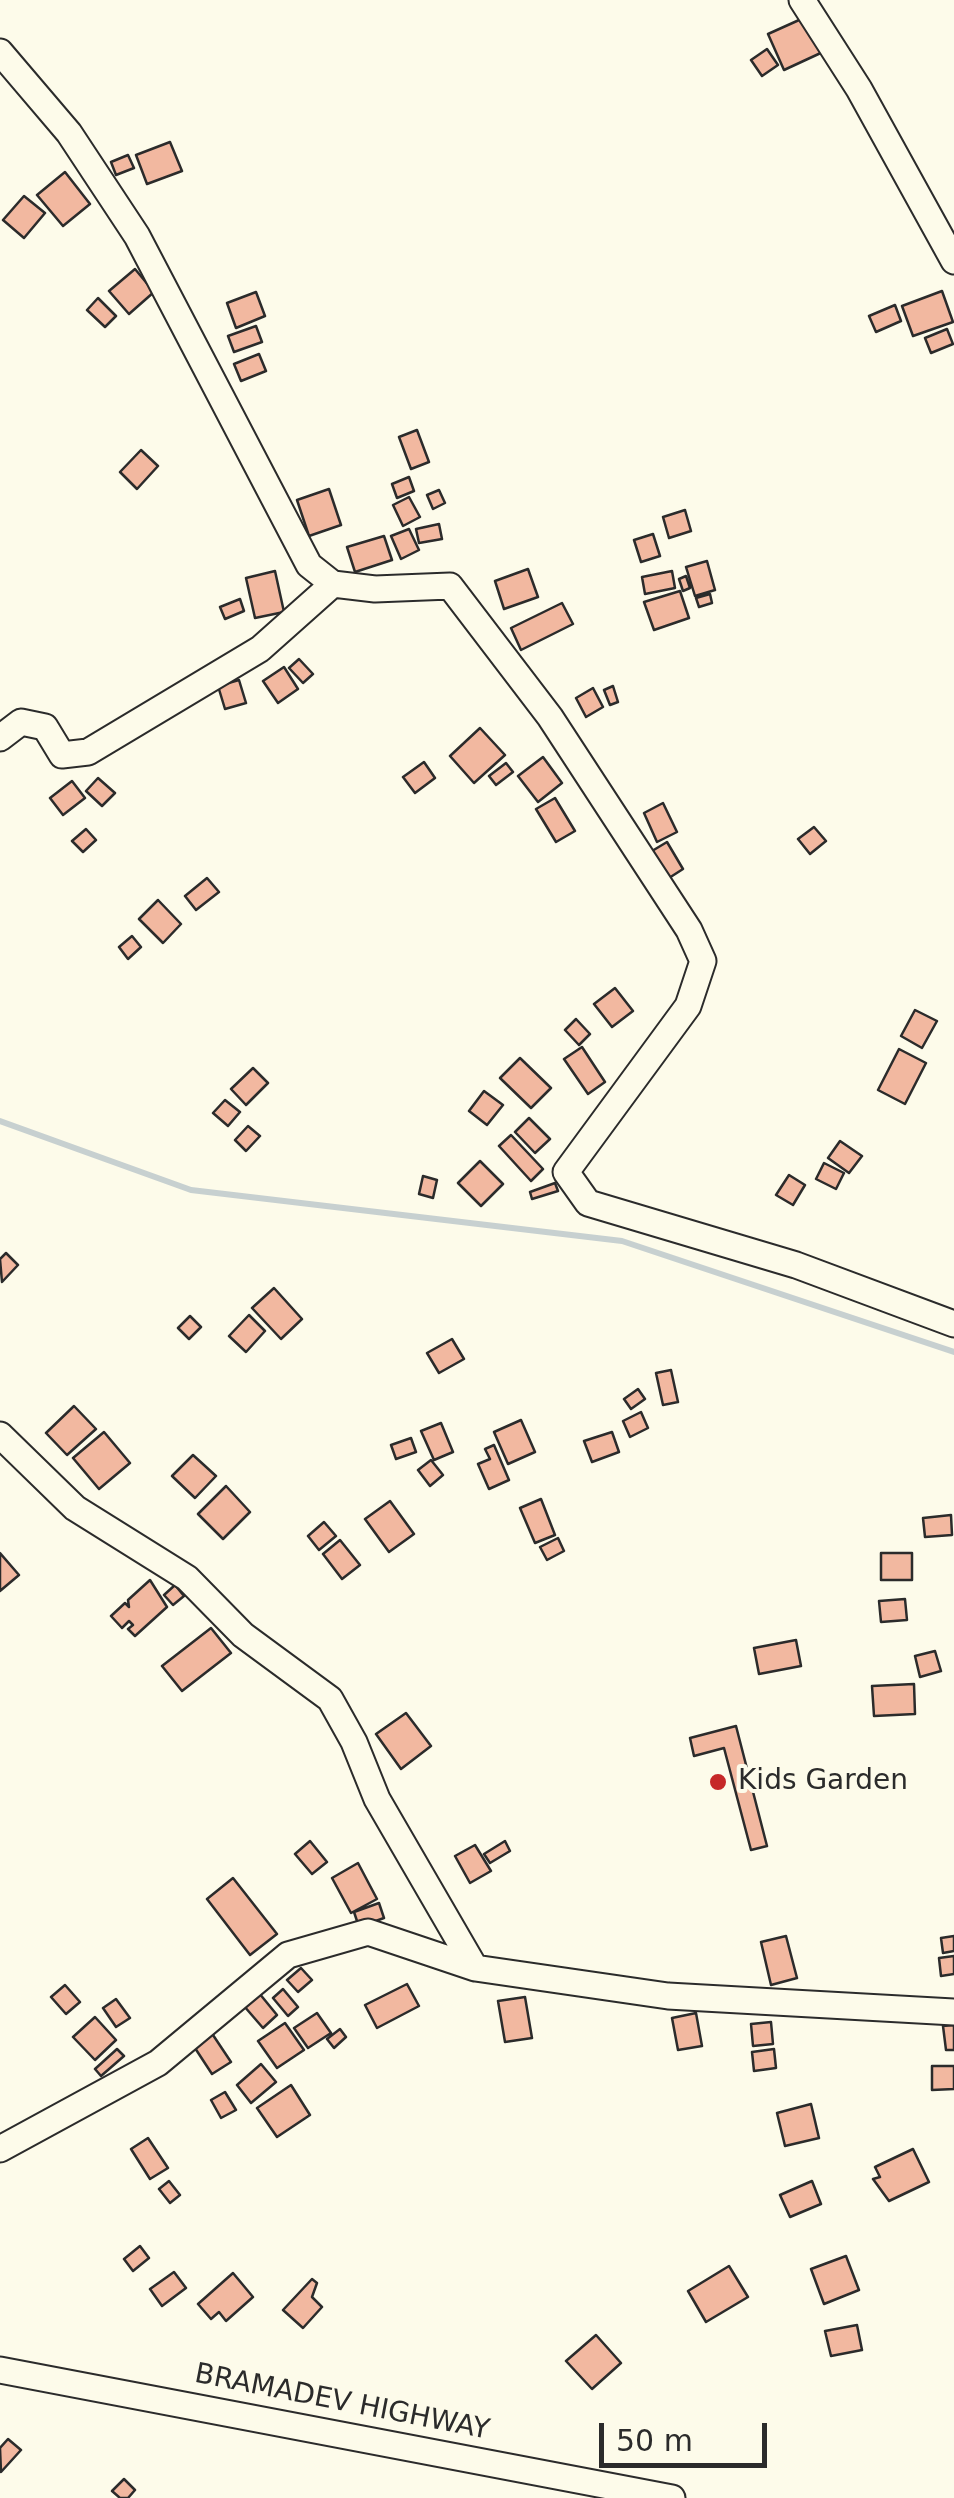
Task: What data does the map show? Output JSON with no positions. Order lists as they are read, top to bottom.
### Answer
{
  "streets": {
    "street": ["BRAMADEV HIGHWAY"]
  },
  "places": ["Kids Garden"],
  "scale_bar": "50 m"
}
